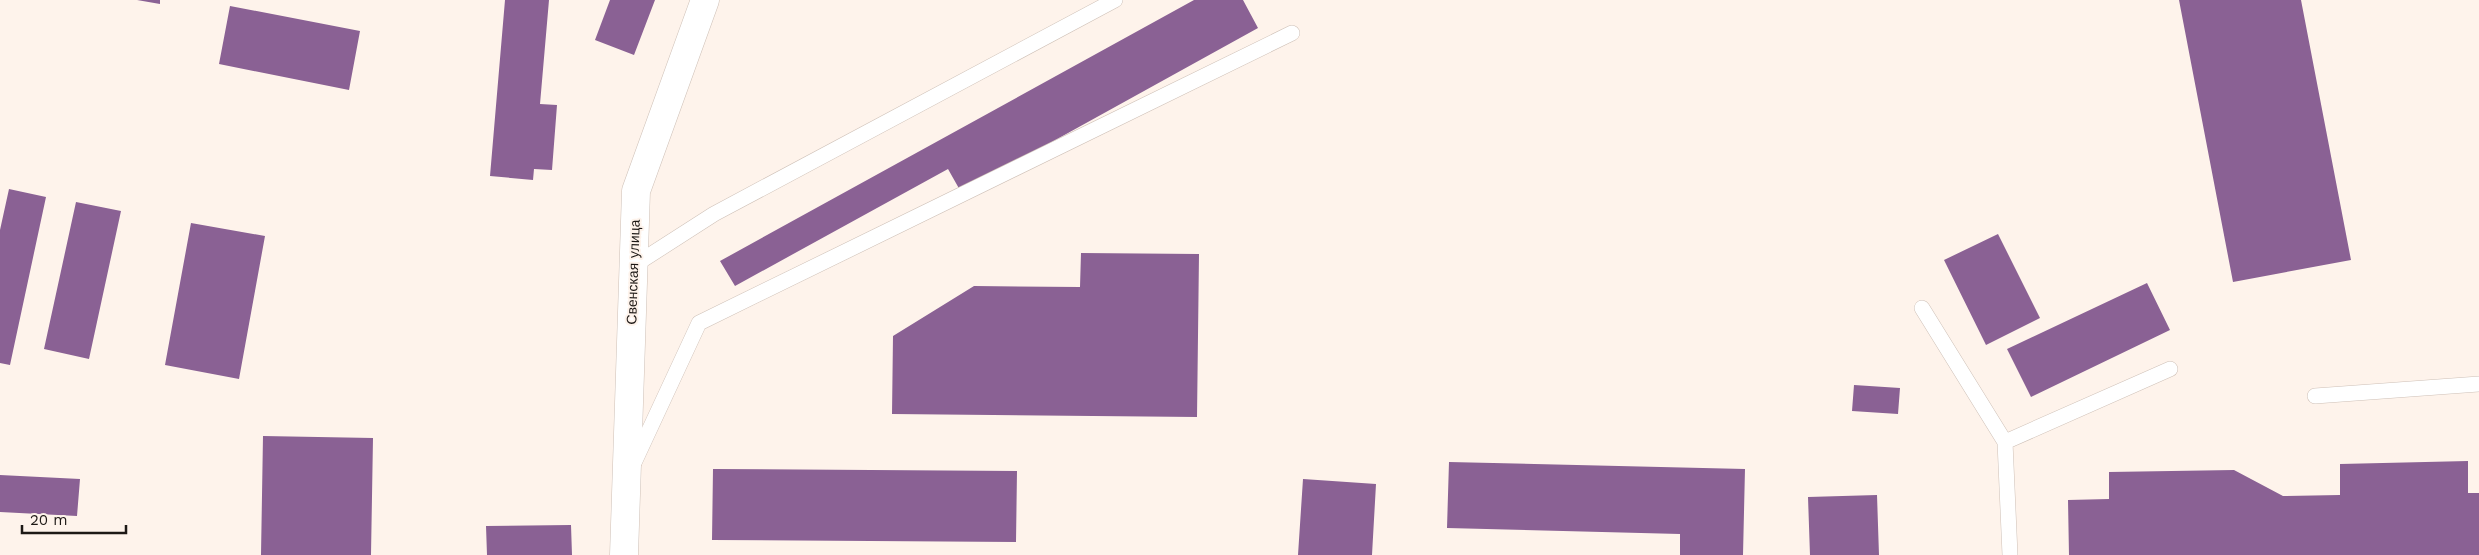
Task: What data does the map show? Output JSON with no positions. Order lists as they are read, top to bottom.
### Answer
{
  "streets": {
    "street": ["Свенская улица"]
  },
  "scale_bar": "20 m"
}
